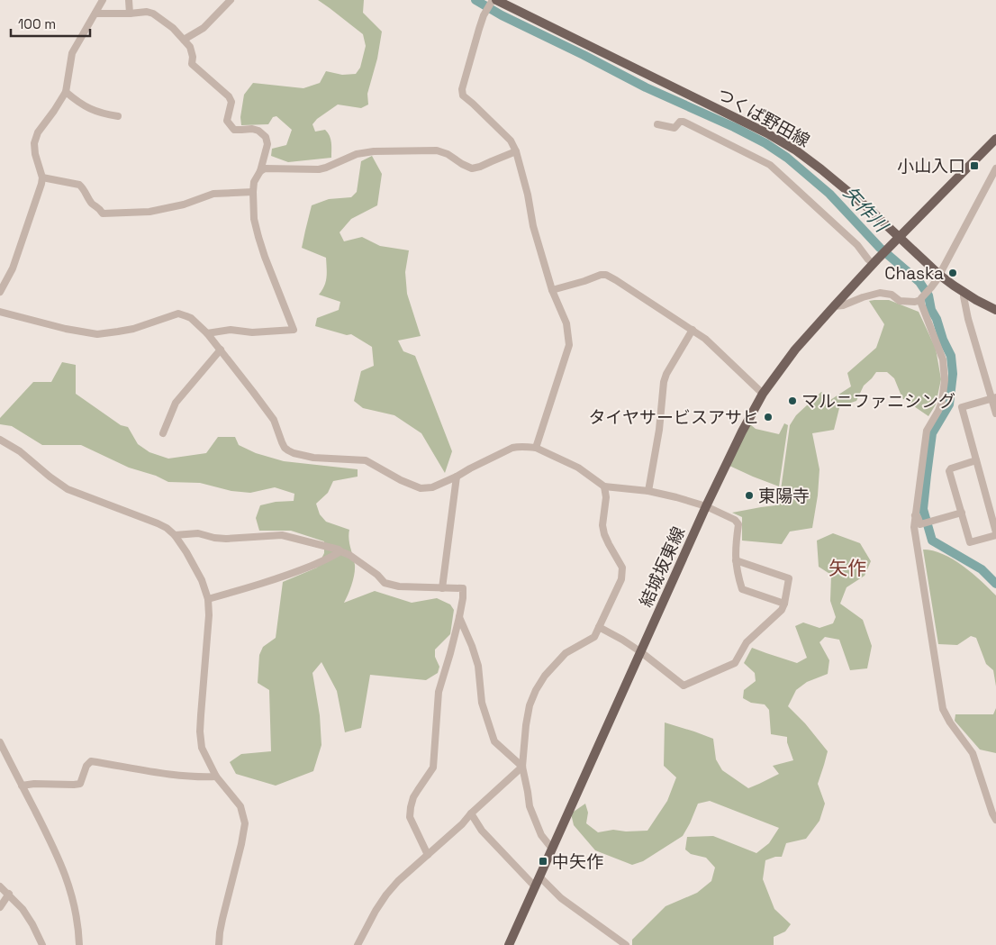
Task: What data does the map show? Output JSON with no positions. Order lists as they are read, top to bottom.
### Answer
{
  "streets": {
    "main road": ["つくば野田線", "結城坂東線"]
  },
  "crossings": [
    ["つくば野田線", "結城坂東線"]
  ],
  "districts": ["矢作"],
  "water": ["矢作川"],
  "places": {
    "transit": ["小山入口", "中矢作"],
    "other": [
      "Chaska",
      "マルニファニシング",
      "タイヤサービスアサヒ",
      "東陽寺"
    ]
  },
  "scale_bar": "100 m"
}
